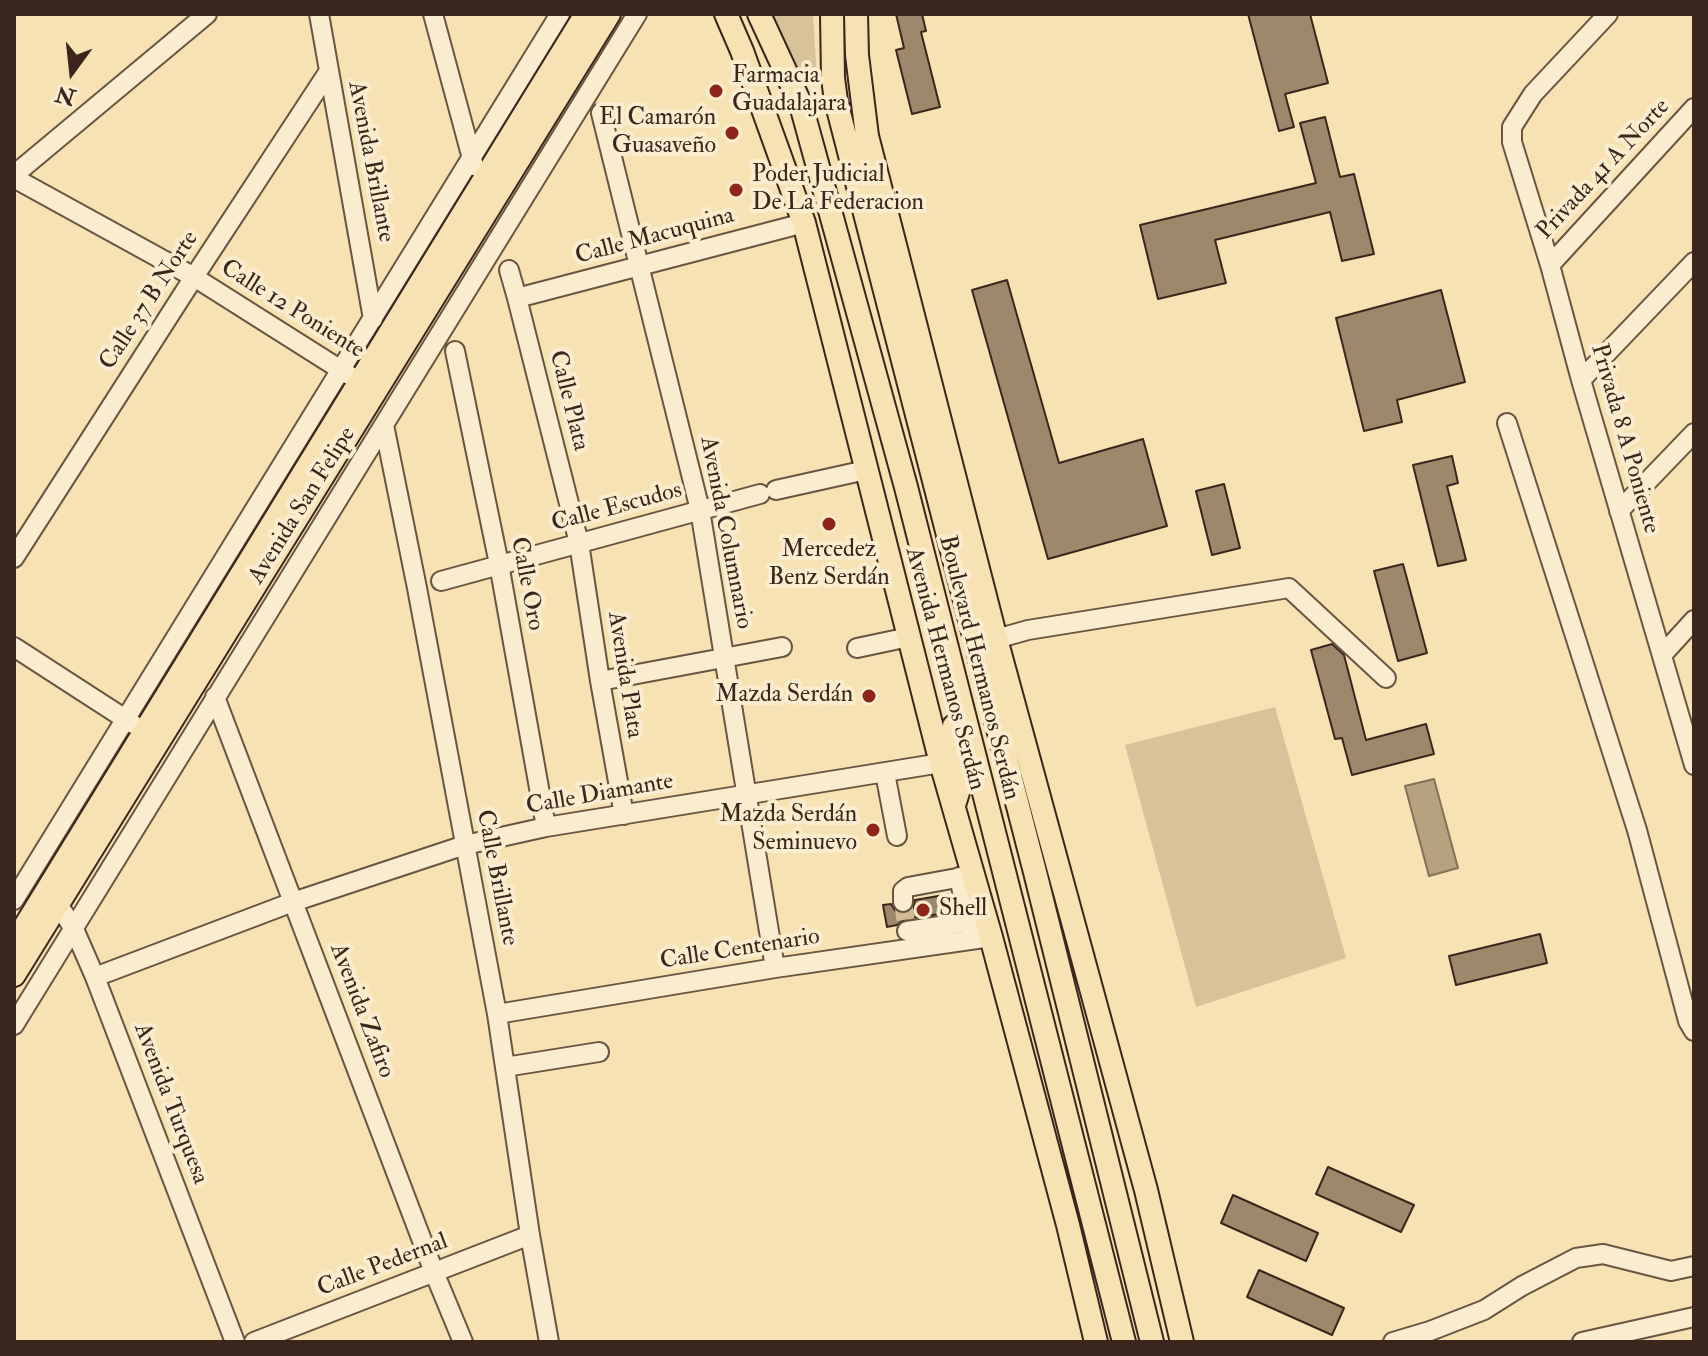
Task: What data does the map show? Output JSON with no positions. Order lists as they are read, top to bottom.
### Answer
{
  "streets": {
    "main road": ["Avenida San Felipe", "Boulevard Hermanos Serdán", "Avenida Hermanos Serdán"],
    "street": [
      "Avenida Brillante",
      "Privada 41 A Norte",
      "Calle Macuquina",
      "Calle 37 B Norte",
      "Calle 12 Poniente",
      "Calle Plata",
      "Privada 8 A Poniente",
      "Calle Escudos",
      "Avenida Columnario",
      "Calle Oro",
      "Avenida Plata",
      "Calle Diamante",
      "Calle Brillante",
      "Calle Centenario",
      "Avenida Zafiro",
      "Avenida Turquesa",
      "Calle Pedernal"
    ]
  },
  "crossings": [
    ["Avenida Brillante", "Calle 37 B Norte"],
    ["Avenida Brillante", "Avenida San Felipe"],
    ["Privada 41 A Norte", "Privada 8 A Poniente"],
    ["Calle Macuquina", "Calle Plata"],
    ["Calle Macuquina", "Avenida Columnario"],
    ["Calle Macuquina", "Avenida Hermanos Serdán"],
    ["Calle 37 B Norte", "Calle 12 Poniente"],
    ["Calle 12 Poniente", "Avenida San Felipe"],
    ["Calle Plata", "Calle Escudos"],
    ["Calle Plata", "Avenida Plata"],
    ["Avenida San Felipe", "Calle Brillante"],
    ["Avenida San Felipe", "Avenida Zafiro"],
    ["Avenida San Felipe", "Avenida Turquesa"],
    ["Calle Escudos", "Avenida Columnario"],
    ["Calle Escudos", "Calle Oro"],
    ["Calle Escudos", "Avenida Hermanos Serdán"],
    ["Calle Escudos", "Avenida Plata"],
    ["Avenida Columnario", "Calle Diamante"],
    ["Avenida Columnario", "Calle Centenario"],
    ["Calle Oro", "Calle Diamante"],
    ["Avenida Hermanos Serdán", "Calle Diamante"],
    ["Avenida Hermanos Serdán", "Calle Centenario"],
    ["Avenida Plata", "Calle Diamante"],
    ["Calle Diamante", "Calle Brillante"],
    ["Calle Diamante", "Avenida Zafiro"],
    ["Calle Diamante", "Avenida Turquesa"],
    ["Calle Brillante", "Calle Centenario"],
    ["Calle Brillante", "Calle Pedernal"],
    ["Avenida Zafiro", "Calle Pedernal"]
  ],
  "places": [
    "Farmacia Guadalajara",
    "El Camarón Guasaveño",
    "Poder Judicial De La Federacion",
    "Mercedez Benz Serdán",
    "Mazda Serdán",
    "Mazda Serdán Seminuevo",
    "Shell"
  ],
  "north": "bottom"
}
